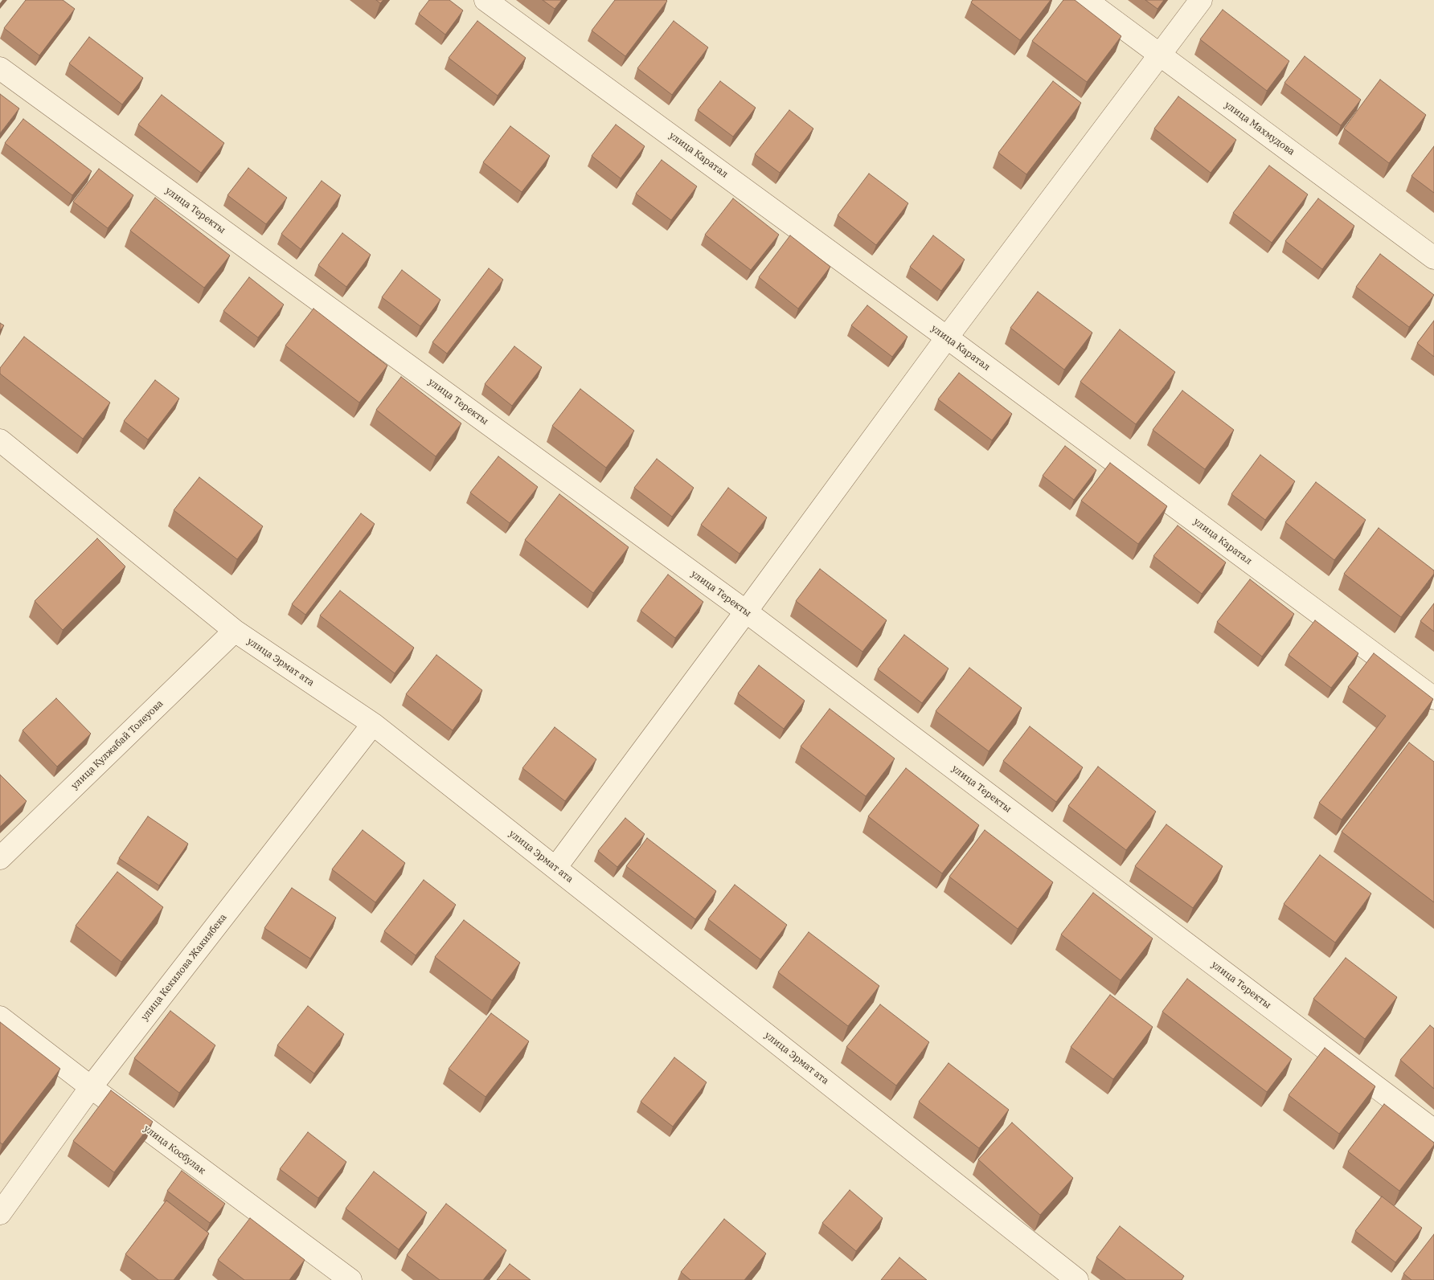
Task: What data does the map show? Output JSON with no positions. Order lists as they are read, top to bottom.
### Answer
{
  "streets": {
    "street": [
      "улица Махмудова",
      "улица Каратал",
      "улица Теректы",
      "улица Эрмат ата",
      "улица Кулжабай Толеуова",
      "улица Кекилова Жакиябека",
      "улица Косбулак"
    ]
  },
  "crossings": [
    ["улица Эрмат ата", "улица Кулжабай Толеуова"],
    ["улица Эрмат ата", "улица Кекилова Жакиябека"],
    ["улица Кекилова Жакиябека", "улица Косбулак"]
  ]
}
